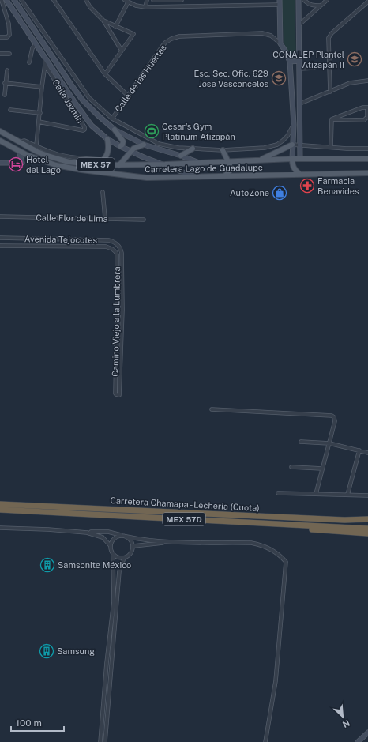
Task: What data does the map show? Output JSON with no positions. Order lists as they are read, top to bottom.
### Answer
{
  "streets": {
    "highway": ["Carretera Chamapa - Lechería (Cuota)", "MEX 57D"],
    "main road": ["MEX 57", "Carretera Lago de Guadalupe"],
    "street": [
      "Calle de las Huertas",
      "Calle Jazmín",
      "Calle Flor de Lima",
      "Avenida Tejocotes",
      "Camino Viejo a la Lumbrera"
    ]
  },
  "crossings": [
    ["MEX 57", "Carretera Lago de Guadalupe"],
    ["Avenida Tejocotes", "Camino Viejo a la Lumbrera"]
  ],
  "places": {
    "school or university": ["CONALEP Plantel Atizapán II", "Esc. Sec. Ofic. 629 Jose Vasconcelos"],
    "sports": ["Cesar's Gym Platinum Atizapán"],
    "hotel": ["Hotel del Lago"],
    "pharmacy": ["Farmacia Benavides"],
    "shop": ["AutoZone"],
    "building": ["Samsonite México", "Samsung"]
  },
  "scale_bar": "100 m",
  "north": "bottom right"
}
